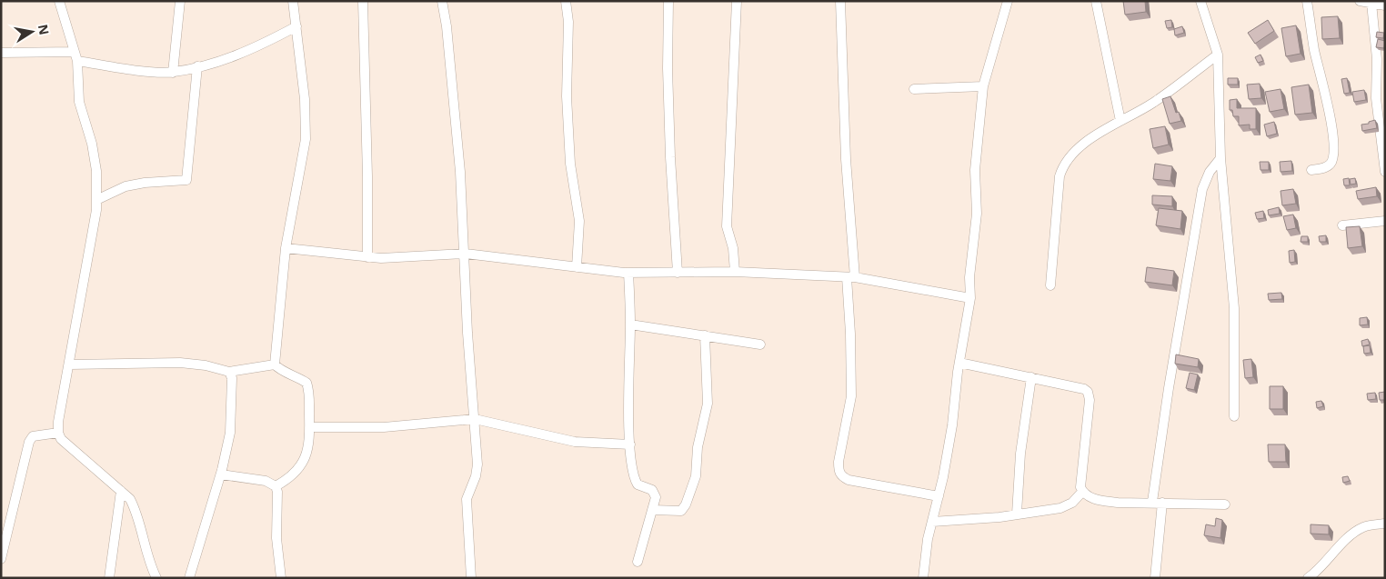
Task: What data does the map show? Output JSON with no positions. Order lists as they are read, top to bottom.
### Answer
{
  "north": "right"
}
